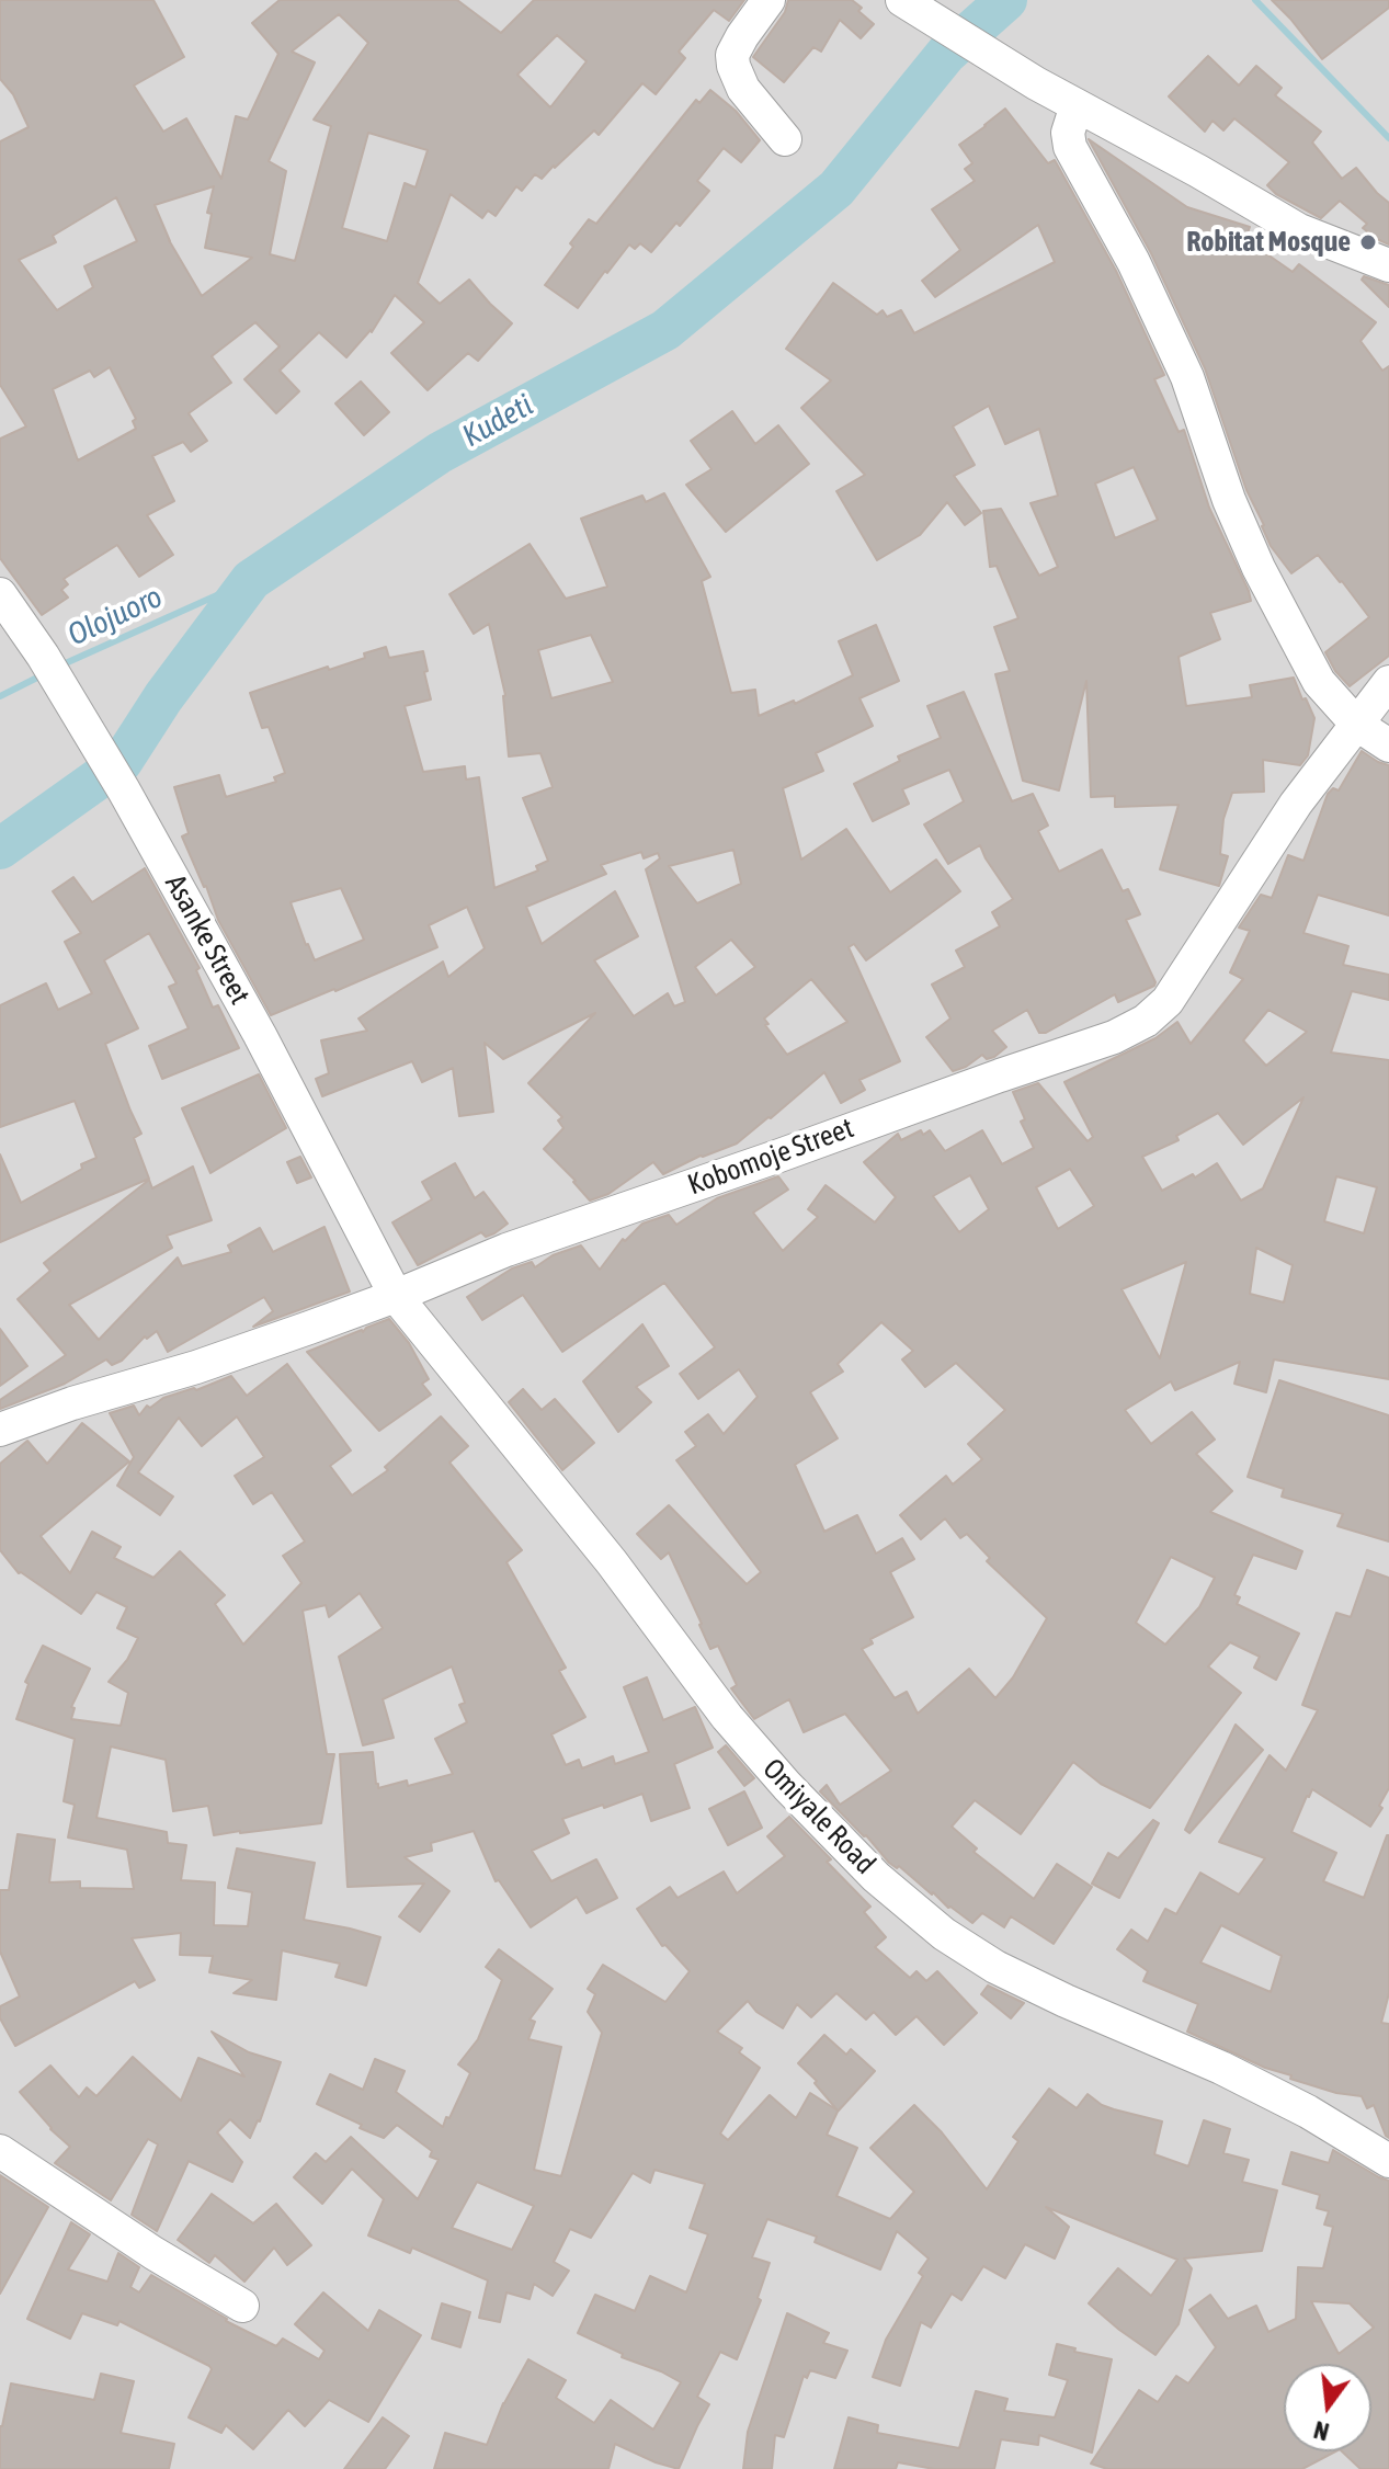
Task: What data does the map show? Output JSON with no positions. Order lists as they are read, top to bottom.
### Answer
{
  "streets": {
    "street": ["Asanke Street", "Kobomoje Street", "Omiyale Road"]
  },
  "crossings": [
    ["Asanke Street", "Kobomoje Street"],
    ["Asanke Street", "Omiyale Road"],
    ["Kobomoje Street", "Omiyale Road"]
  ],
  "water": ["Kudeti", "Olojuoro"],
  "places": ["Robitat Mosque"],
  "north": "bottom"
}
